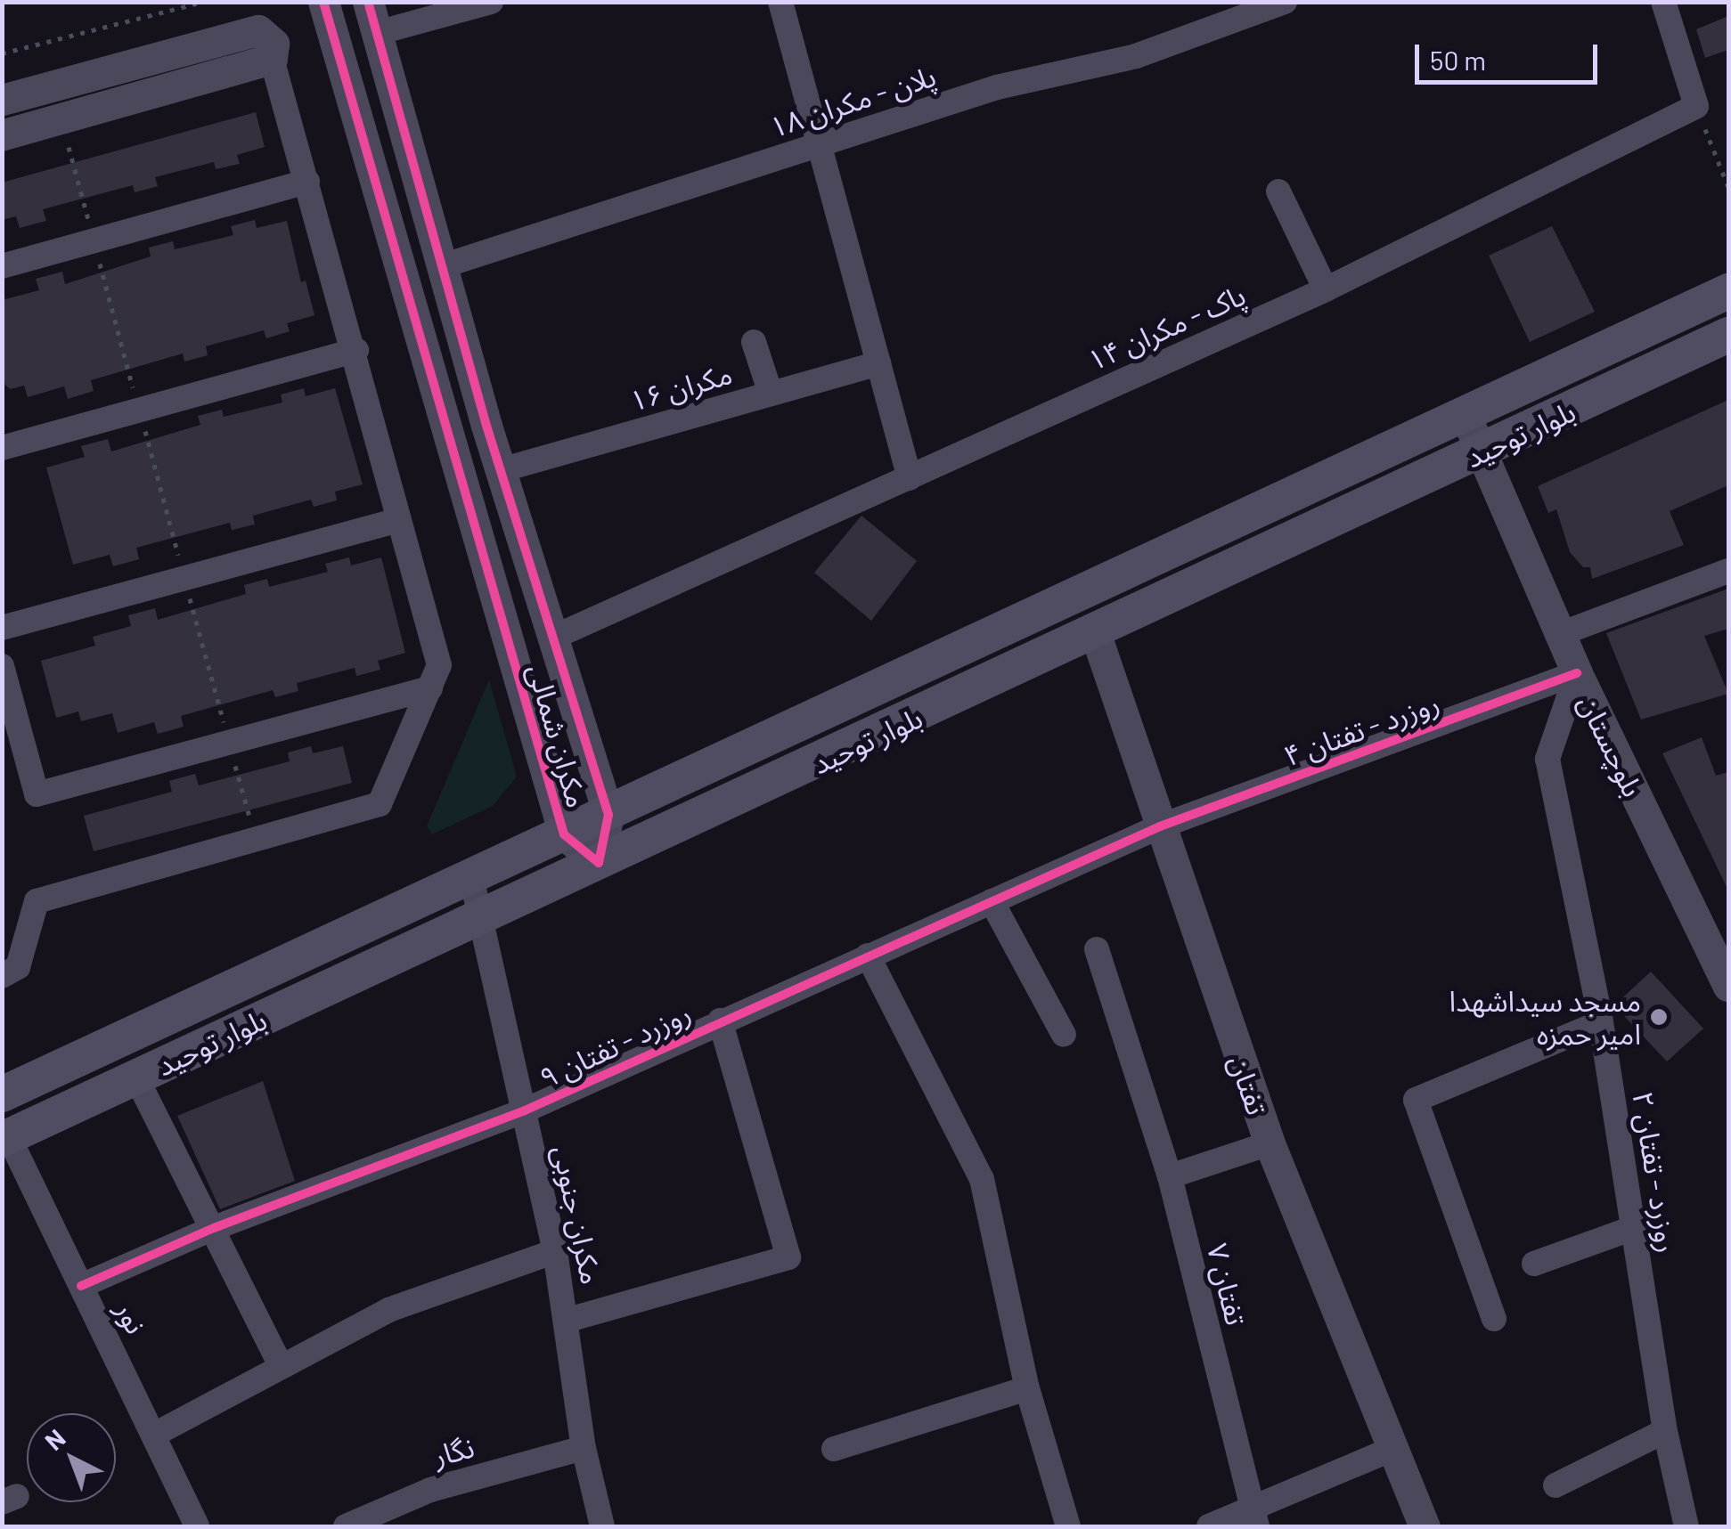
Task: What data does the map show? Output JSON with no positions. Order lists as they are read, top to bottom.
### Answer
{
  "streets": {
    "main road": ["بلوار توحید"],
    "street": [
      "پلان - مکران ۱۸",
      "پاک - مکران ۱۴",
      "مکران ۱۶",
      "روزرد - تفتان ۴",
      "مکران شمالی",
      "بلوچستان",
      "روزرد - تفتان ۹",
      "تفتان",
      "روزرد - تفتان ۲",
      "مکران جنوبی",
      "تفتان ۷",
      "نور",
      "نگار"
    ]
  },
  "crossings": [
    ["پلان - مکران ۱۸", "مکران شمالی"],
    ["پاک - مکران ۱۴", "مکران شمالی"],
    ["مکران ۱۶", "مکران شمالی"],
    ["بلوار توحید", "مکران شمالی"],
    ["بلوار توحید", "بلوچستان"],
    ["بلوار توحید", "تفتان"],
    ["بلوار توحید", "مکران جنوبی"],
    ["بلوار توحید", "نور"],
    ["روزرد - تفتان ۴", "بلوچستان"],
    ["روزرد - تفتان ۴", "روزرد - تفتان ۹"],
    ["روزرد - تفتان ۴", "تفتان"],
    ["روزرد - تفتان ۴", "روزرد - تفتان ۲"],
    ["بلوچستان", "روزرد - تفتان ۲"],
    ["روزرد - تفتان ۹", "تفتان"],
    ["روزرد - تفتان ۹", "مکران جنوبی"],
    ["روزرد - تفتان ۹", "نور"],
    ["مکران جنوبی", "نگار"]
  ],
  "places": ["مسجد سیداشهدا امیر حمزه"],
  "scale_bar": "50 m",
  "north": "top left"
}
